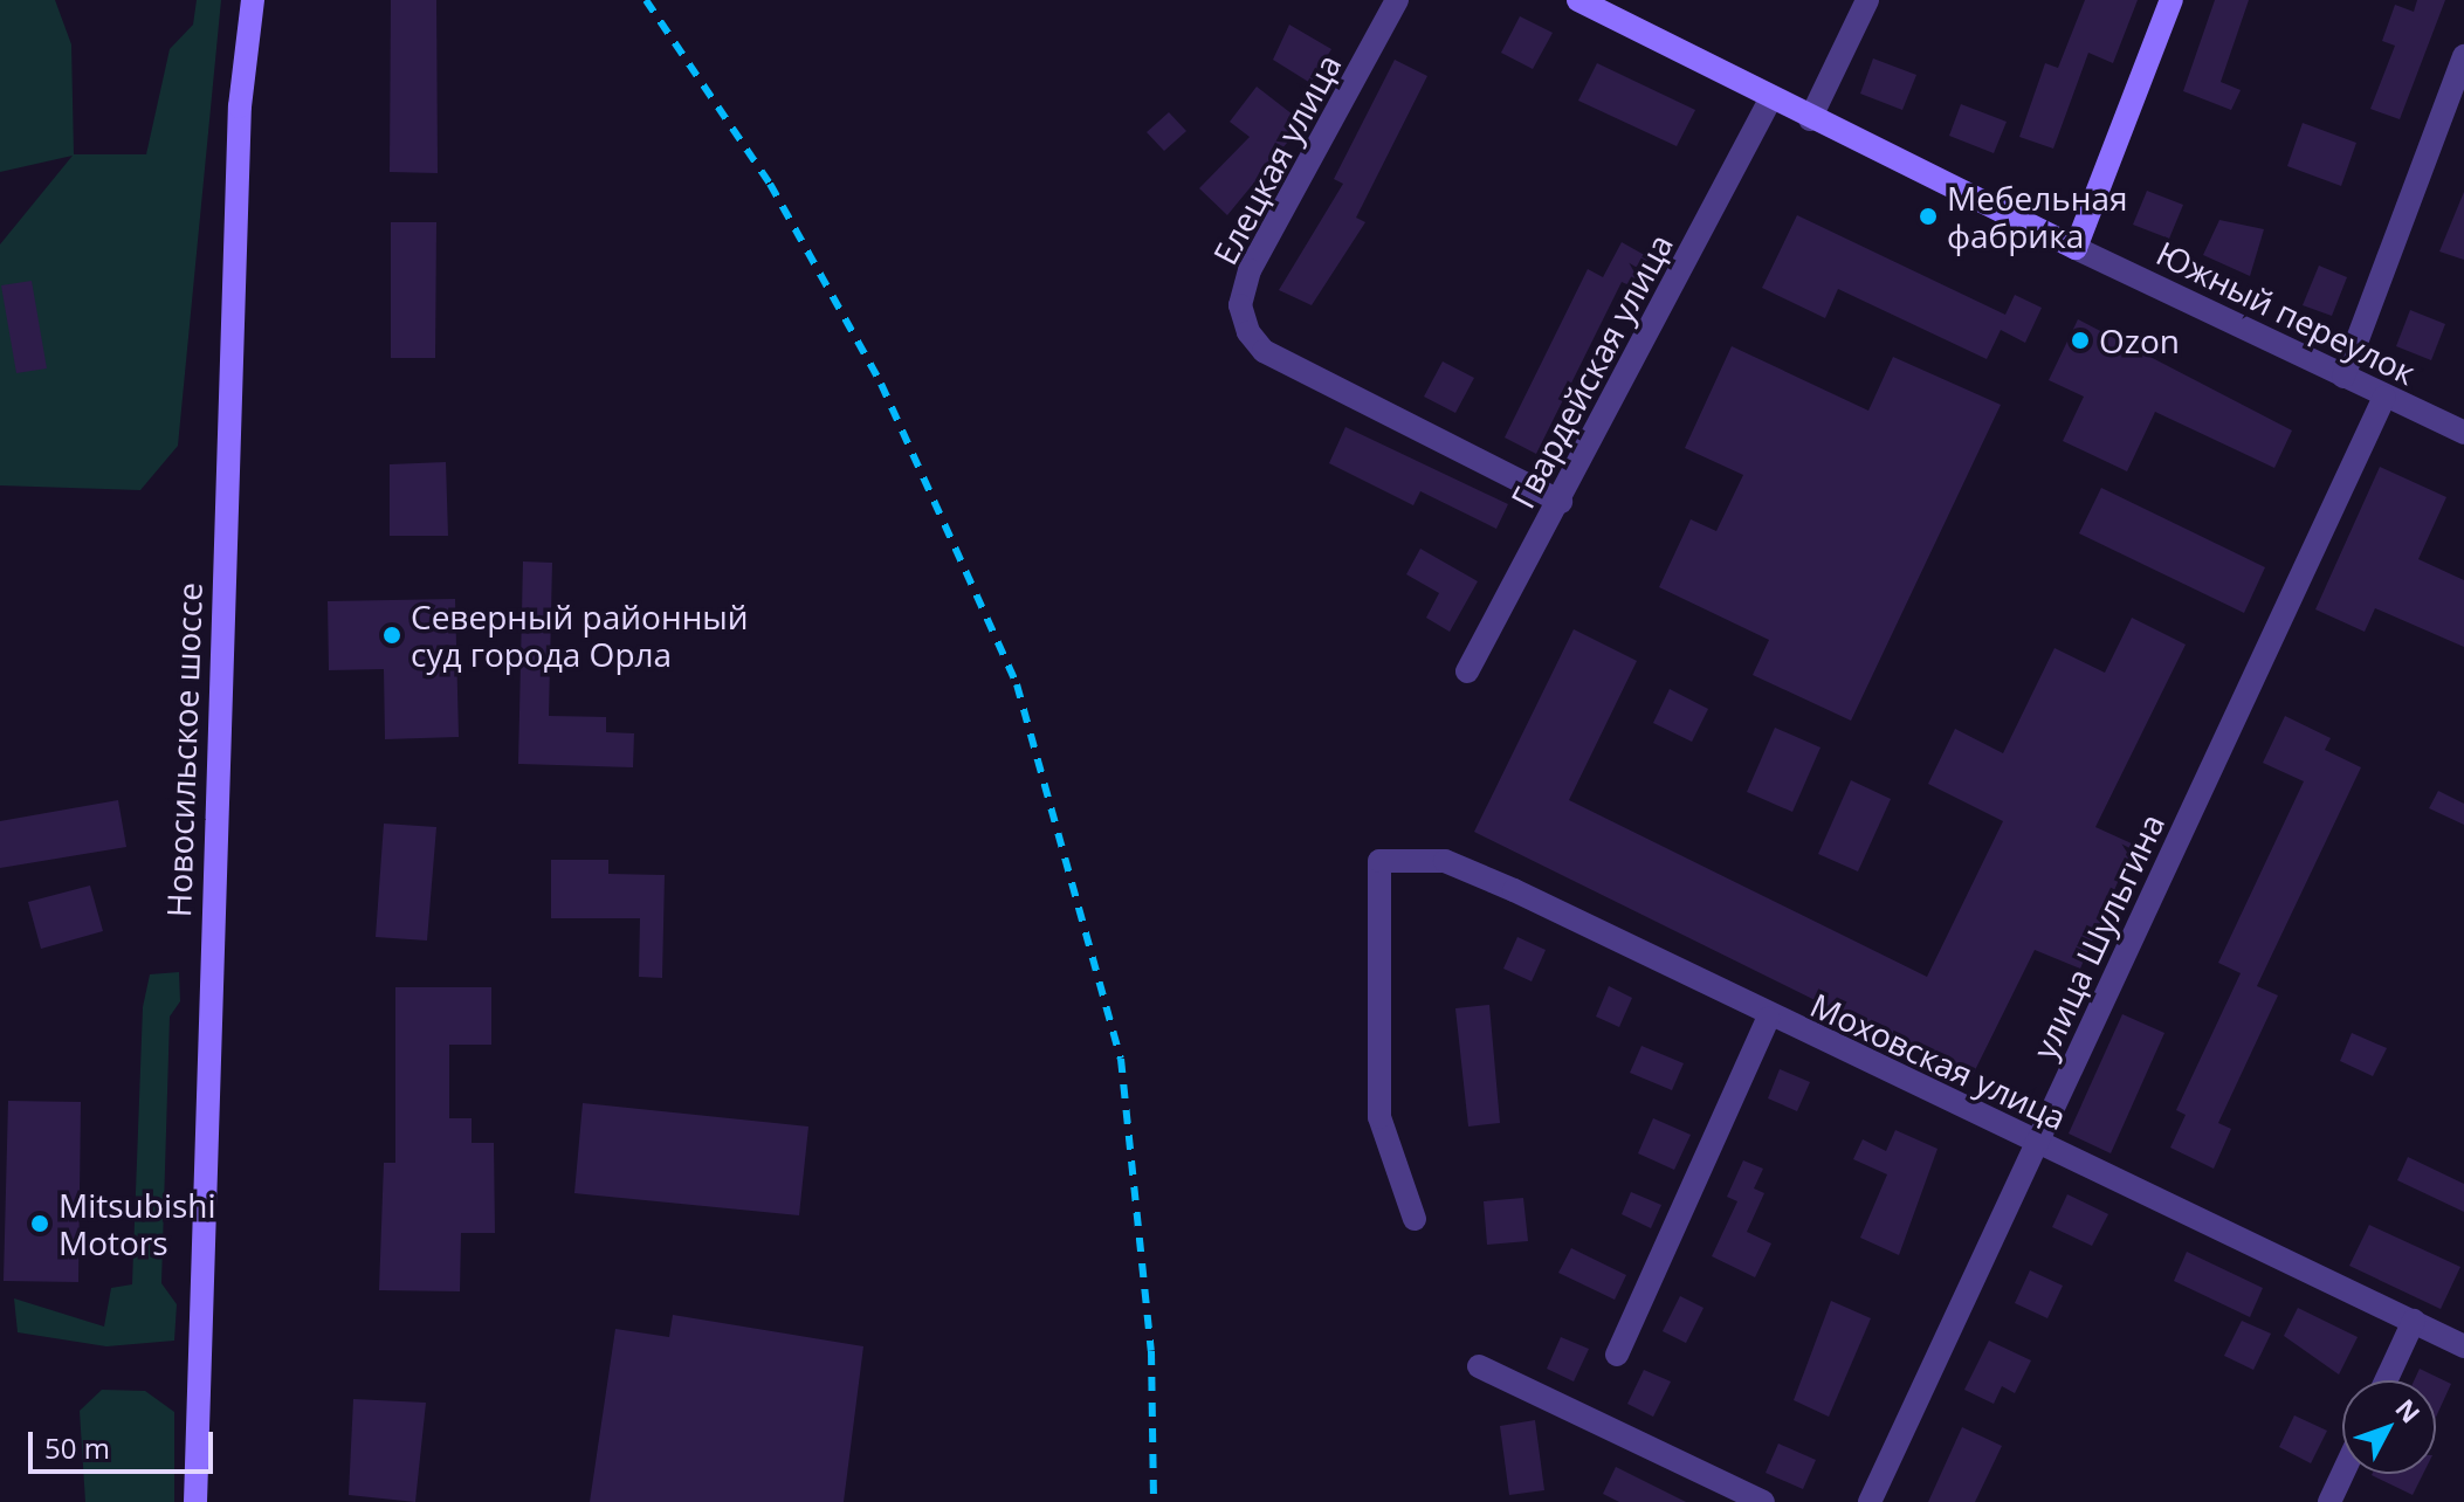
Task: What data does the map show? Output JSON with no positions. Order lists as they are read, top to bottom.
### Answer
{
  "streets": {
    "street": [
      "Елецкая улица",
      "Южный переулок",
      "Гвардейская улица",
      "Новосильское шоссе",
      "улица Шульгина",
      "Моховская улица"
    ]
  },
  "crossings": [
    ["Елецкая улица", "Гвардейская улица"],
    ["Южный переулок", "Гвардейская улица"],
    ["Южный переулок", "улица Шульгина"],
    ["улица Шульгина", "Моховская улица"]
  ],
  "places": [
    "Мебельная фабрика",
    "Ozon",
    "Северный районный суд города Орла",
    "Mitsubishi Motors"
  ],
  "scale_bar": "50 m",
  "north": "top right"
}
